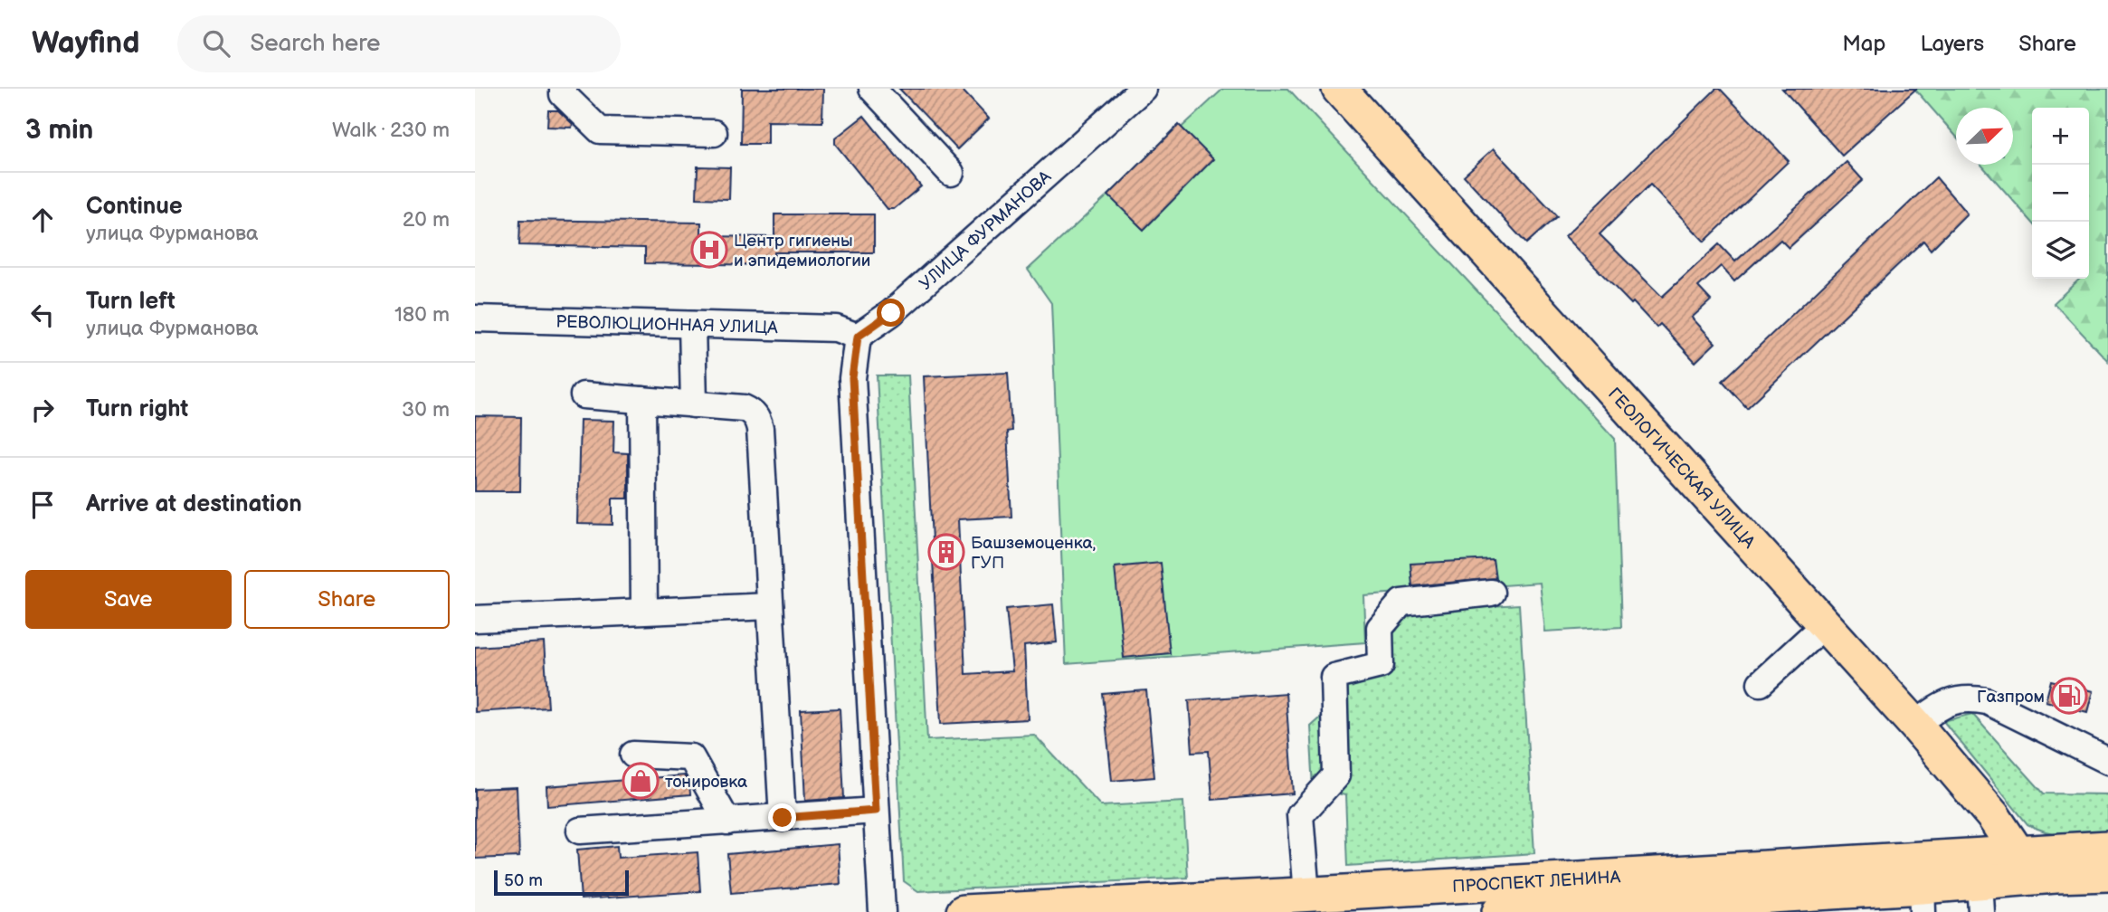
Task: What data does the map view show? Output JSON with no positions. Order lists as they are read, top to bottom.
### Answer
{
  "streets": {
    "main road": ["ГЕОЛОГИЧЕСКАЯ УЛИЦА", "ПРОСПЕКТ ЛЕНИНА"],
    "street": ["УЛИЦА ФУРМАНОВА", "РЕВОЛЮЦИОННАЯ УЛИЦА"]
  },
  "crossings": [
    ["УЛИЦА ФУРМАНОВА", "РЕВОЛЮЦИОННАЯ УЛИЦА"],
    ["ГЕОЛОГИЧЕСКАЯ УЛИЦА", "ПРОСПЕКТ ЛЕНИНА"]
  ],
  "places": {
    "hospital": ["Центр гигиены и эпидемиологии"],
    "building": ["Башземоценка, ГУП"],
    "fuel station": ["Газпром"],
    "shop": ["тонировка"]
  },
  "scale_bar": "50 m",
  "north": "top right",
  "page": {
    "header": "Wayfind",
    "search": "Search here",
    "nav": ["Map", "Layers", "Share"],
    "heading": ["3 min", "Walk · 230 m"],
    "map_buttons": ["+", "−"],
    "list": [
      ["Continue", "улица Фурманова", "20 m"],
      ["Turn left", "улица Фурманова", "180 m"],
      ["Turn right", "30 m"],
      "Arrive at destination"
    ],
    "buttons": ["Save", "Share"],
    "scale": "50 m"
  }
}
